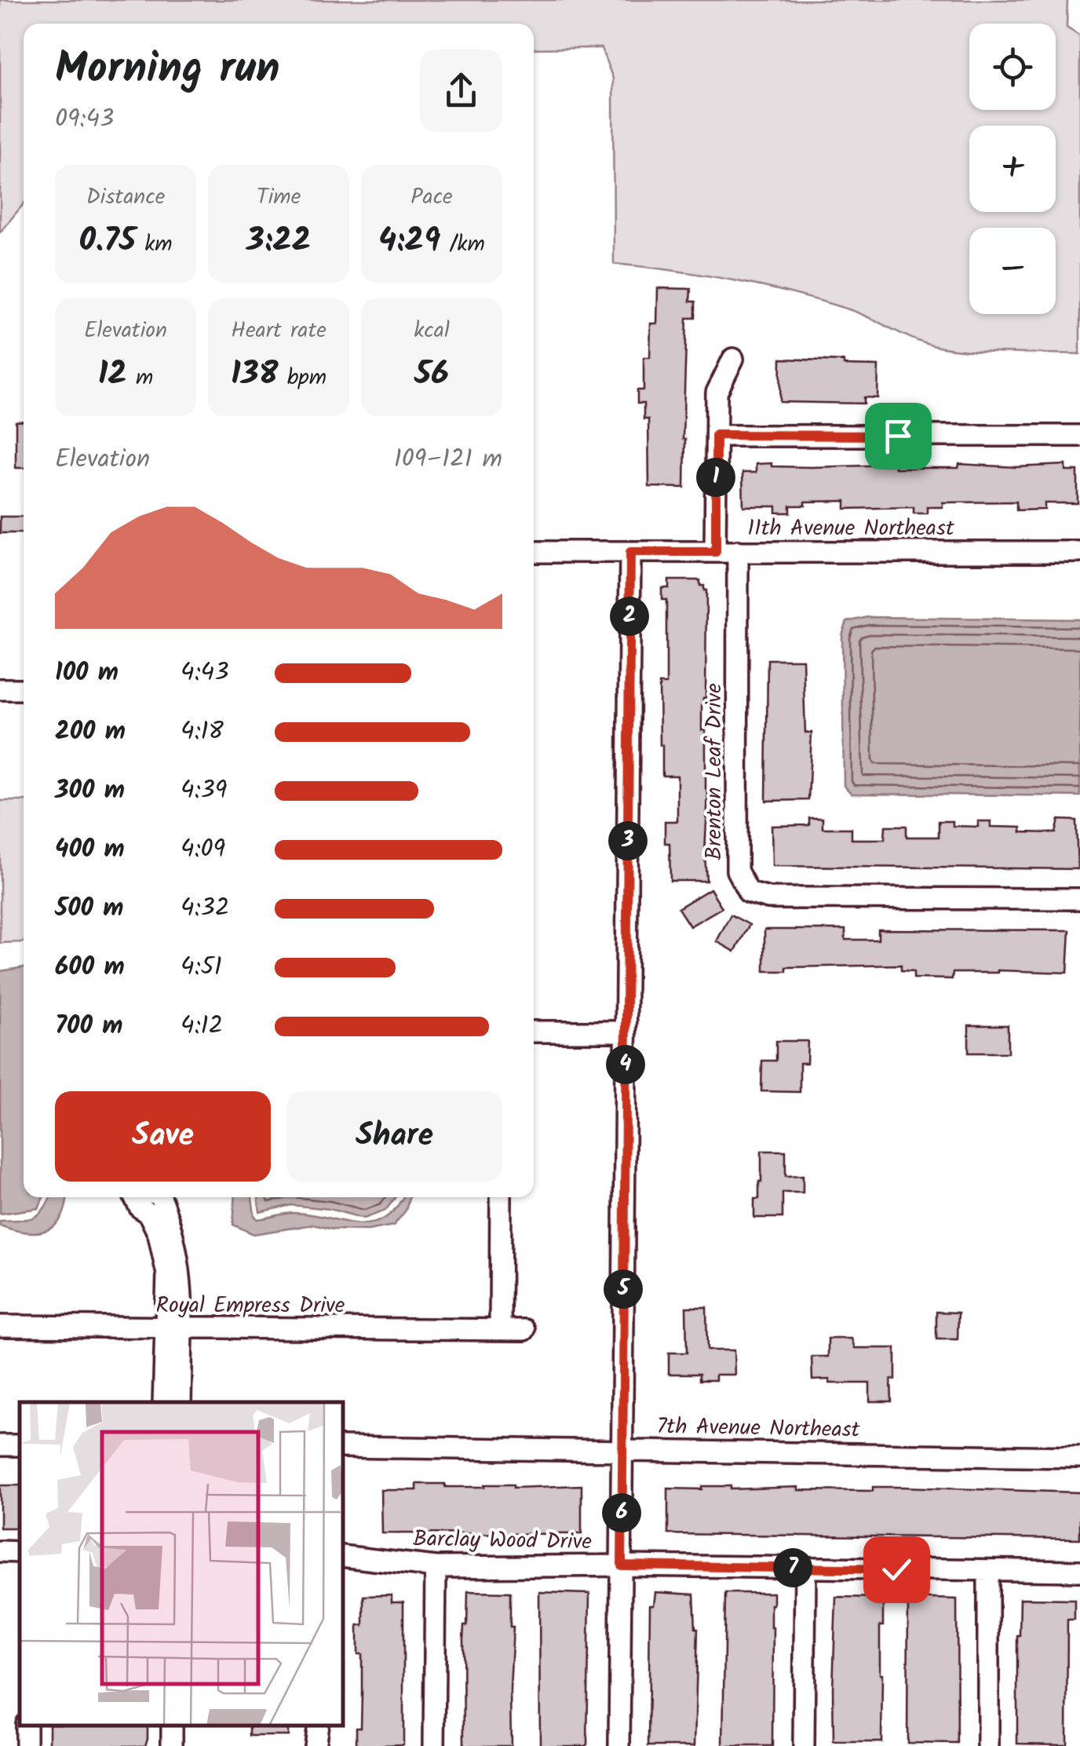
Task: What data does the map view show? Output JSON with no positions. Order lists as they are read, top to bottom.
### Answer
{
  "streets": {
    "street": [
      "11th Avenue Northeast",
      "Brenton Leaf Drive",
      "Royal Empress Drive",
      "7th Avenue Northeast",
      "Barclay Wood Drive"
    ]
  },
  "crossings": [
    ["11th Avenue Northeast", "Brenton Leaf Drive"]
  ],
  "page": {
    "map_buttons": ["+", "−"],
    "heading": ["Morning run", "09:43"],
    "stats": [
      ["Distance", "0.75 km"],
      ["Time", "3:22"],
      ["Pace", "4:29 /km"],
      ["Elevation", "12 m"],
      ["Heart rate", "138 bpm"],
      ["kcal", "56"]
    ],
    "chart": ["Elevation", "109–121 m"],
    "pins": [
      "1",
      "2",
      "3",
      "4",
      "5",
      "6",
      "7"
    ],
    "list": [
      {
        "name": "100 m",
        "note": "4:43"
      },
      {
        "name": "200 m",
        "note": "4:18"
      },
      {
        "name": "300 m",
        "note": "4:39"
      },
      {
        "name": "400 m",
        "note": "4:09"
      },
      {
        "name": "500 m",
        "note": "4:32"
      },
      {
        "name": "600 m",
        "note": "4:51"
      },
      {
        "name": "700 m",
        "note": "4:12"
      }
    ],
    "buttons": ["Save", "Share"]
  }
}
